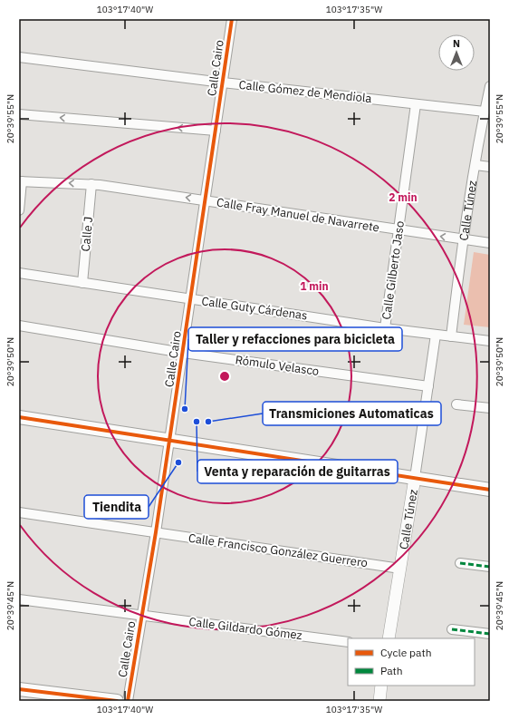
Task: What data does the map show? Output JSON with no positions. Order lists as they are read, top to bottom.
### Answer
{
  "streets": {
    "street": [
      "Calle Cairo",
      "Calle Gómez de Mendiola",
      "Calle Túnez",
      "Calle Fray Manuel de Navarrete",
      "Calle J",
      "Calle Gilberto Jaso",
      "Calle Guty Cárdenas",
      "Rómulo Velasco",
      "Calle Francisco González Guerrero",
      "Calle Gildardo Gómez"
    ]
  },
  "crossings": [
    ["Calle Cairo", "Calle Gómez de Mendiola"],
    ["Calle Cairo", "Calle Fray Manuel de Navarrete"],
    ["Calle Cairo", "Calle Guty Cárdenas"],
    ["Calle Cairo", "Rómulo Velasco"],
    ["Calle Cairo", "Calle Francisco González Guerrero"],
    ["Calle Cairo", "Calle Gildardo Gómez"],
    ["Calle Gómez de Mendiola", "Calle Túnez"],
    ["Calle Gómez de Mendiola", "Calle Gilberto Jaso"],
    ["Calle Túnez", "Calle Fray Manuel de Navarrete"],
    ["Calle Túnez", "Calle Guty Cárdenas"],
    ["Calle Túnez", "Rómulo Velasco"],
    ["Calle Túnez", "Calle Francisco González Guerrero"],
    ["Calle Fray Manuel de Navarrete", "Calle J"],
    ["Calle Fray Manuel de Navarrete", "Calle Gilberto Jaso"],
    ["Calle J", "Calle Guty Cárdenas"],
    ["Calle Gilberto Jaso", "Calle Guty Cárdenas"]
  ],
  "places": [
    "Taller y refacciones para bicicleta",
    "Venta y reparación de guitarras",
    "Transmiciones Automaticas",
    "Tiendita"
  ],
  "legend": ["Cycle path", "Path"],
  "north": "top",
  "coordinates": [
    "103°17'40\"W",
    "103°17'35\"W",
    "20°39'55\"N",
    "20°39'50\"N",
    "20°39'45\"N"
  ],
  "rings": ["2 min", "1 min"]
}
